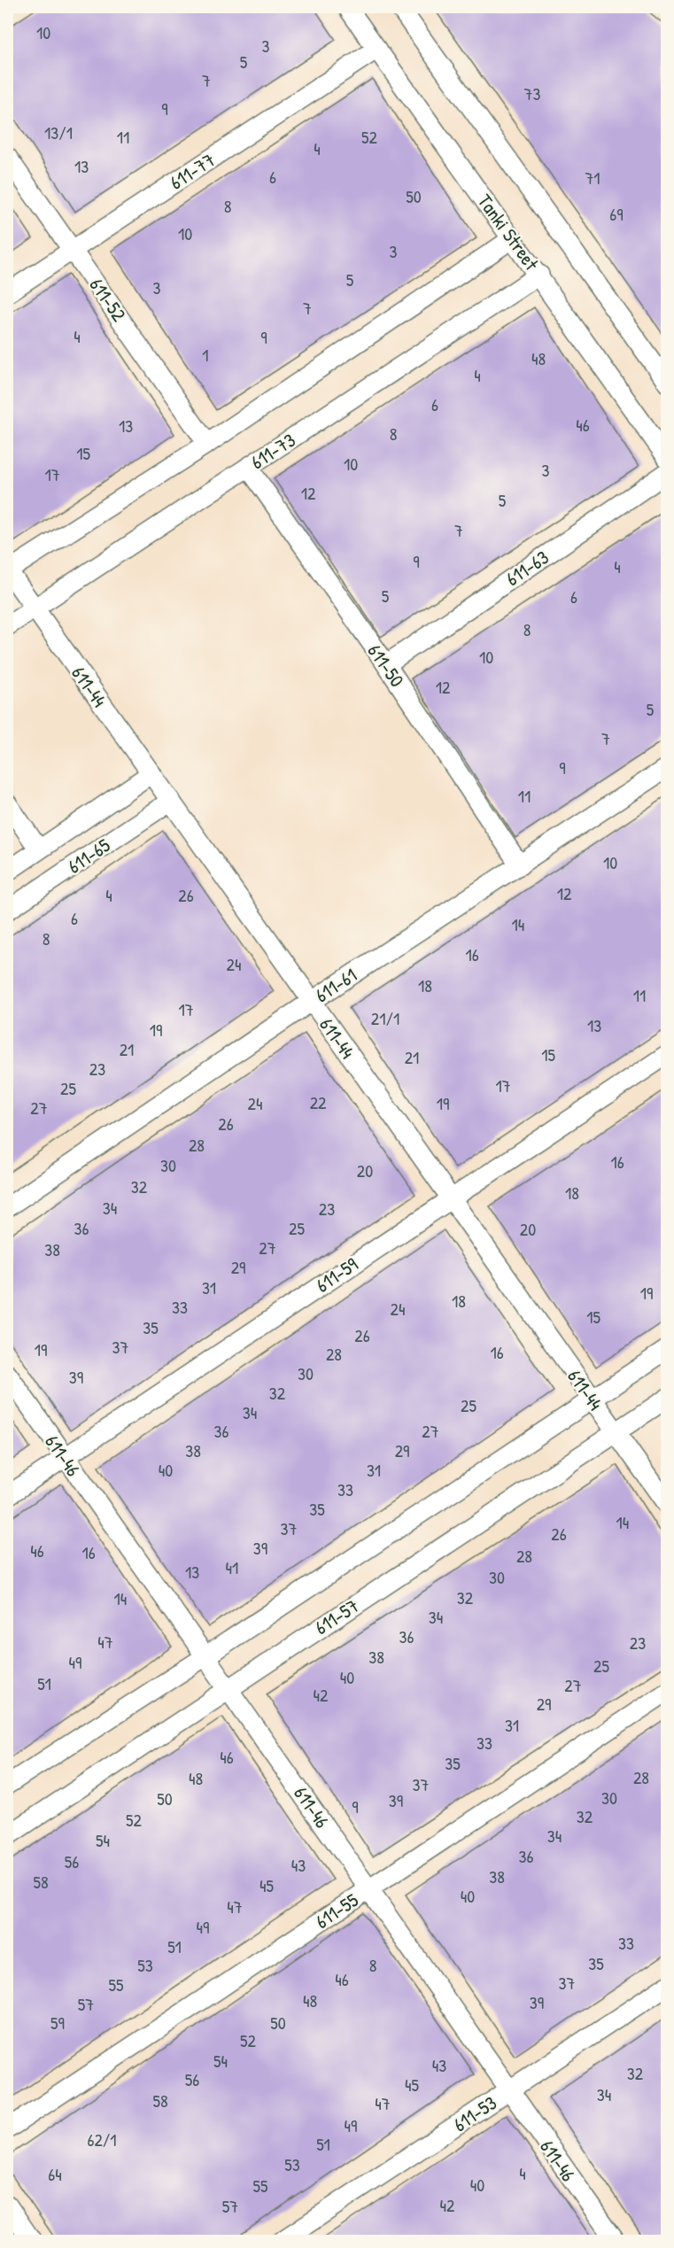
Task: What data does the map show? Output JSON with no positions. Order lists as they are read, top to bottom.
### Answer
{
  "streets": {
    "street": [
      "611-77",
      "Tanki Street",
      "611-52",
      "611-73",
      "611-63",
      "611-50",
      "611-44",
      "611-65",
      "611-61",
      "611-59",
      "611-46",
      "611-57",
      "611-55",
      "611-53"
    ]
  },
  "crossings": [
    ["611-77", "Tanki Street"],
    ["611-77", "611-52"],
    ["Tanki Street", "611-73"],
    ["611-73", "611-50"],
    ["611-73", "611-44"],
    ["611-63", "611-50"],
    ["611-50", "611-61"],
    ["611-44", "611-65"],
    ["611-44", "611-61"],
    ["611-44", "611-59"],
    ["611-44", "611-57"],
    ["611-59", "611-46"],
    ["611-46", "611-57"],
    ["611-46", "611-55"],
    ["611-46", "611-53"]
  ],
  "house_numbers": [
    "10",
    "3",
    "5",
    "7",
    "73",
    "9",
    "13/1",
    "11",
    "52",
    "4",
    "13",
    "6",
    "71",
    "50",
    "8",
    "69",
    "10",
    "3",
    "5",
    "3",
    "7",
    "4",
    "9",
    "1",
    "48",
    "4",
    "6",
    "46",
    "13",
    "8",
    "15",
    "10",
    "3",
    "17",
    "12",
    "5",
    "7",
    "9",
    "4",
    "5",
    "6",
    "8",
    "10",
    "12",
    "5",
    "7",
    "9",
    "11",
    "10",
    "12",
    "4",
    "26",
    "6",
    "14",
    "8",
    "16",
    "24",
    "18",
    "11",
    "17",
    "21/1",
    "13",
    "19",
    "21",
    "15",
    "21",
    "23",
    "17",
    "25",
    "22",
    "24",
    "19",
    "27",
    "26",
    "28",
    "16",
    "30",
    "20",
    "32",
    "18",
    "34",
    "23",
    "36",
    "25",
    "20",
    "27",
    "38",
    "29",
    "31",
    "19",
    "18",
    "33",
    "24",
    "15",
    "35",
    "26",
    "37",
    "19",
    "16",
    "28",
    "30",
    "39",
    "32",
    "25",
    "34",
    "36",
    "27",
    "38",
    "29",
    "40",
    "31",
    "33",
    "35",
    "14",
    "37",
    "26",
    "39",
    "46",
    "16",
    "28",
    "41",
    "13",
    "30",
    "32",
    "14",
    "34",
    "36",
    "47",
    "23",
    "38",
    "49",
    "25",
    "40",
    "51",
    "27",
    "42",
    "29",
    "31",
    "33",
    "46",
    "35",
    "28",
    "48",
    "37",
    "30",
    "50",
    "39",
    "9",
    "32",
    "52",
    "34",
    "54",
    "36",
    "56",
    "43",
    "38",
    "58",
    "45",
    "40",
    "47",
    "49",
    "33",
    "51",
    "35",
    "53",
    "8",
    "46",
    "37",
    "55",
    "48",
    "39",
    "57",
    "59",
    "50",
    "52",
    "54",
    "43",
    "32",
    "56",
    "45",
    "34",
    "58",
    "47",
    "49",
    "62/1",
    "51",
    "53",
    "4",
    "64",
    "40",
    "55",
    "42",
    "57"
  ]
}
